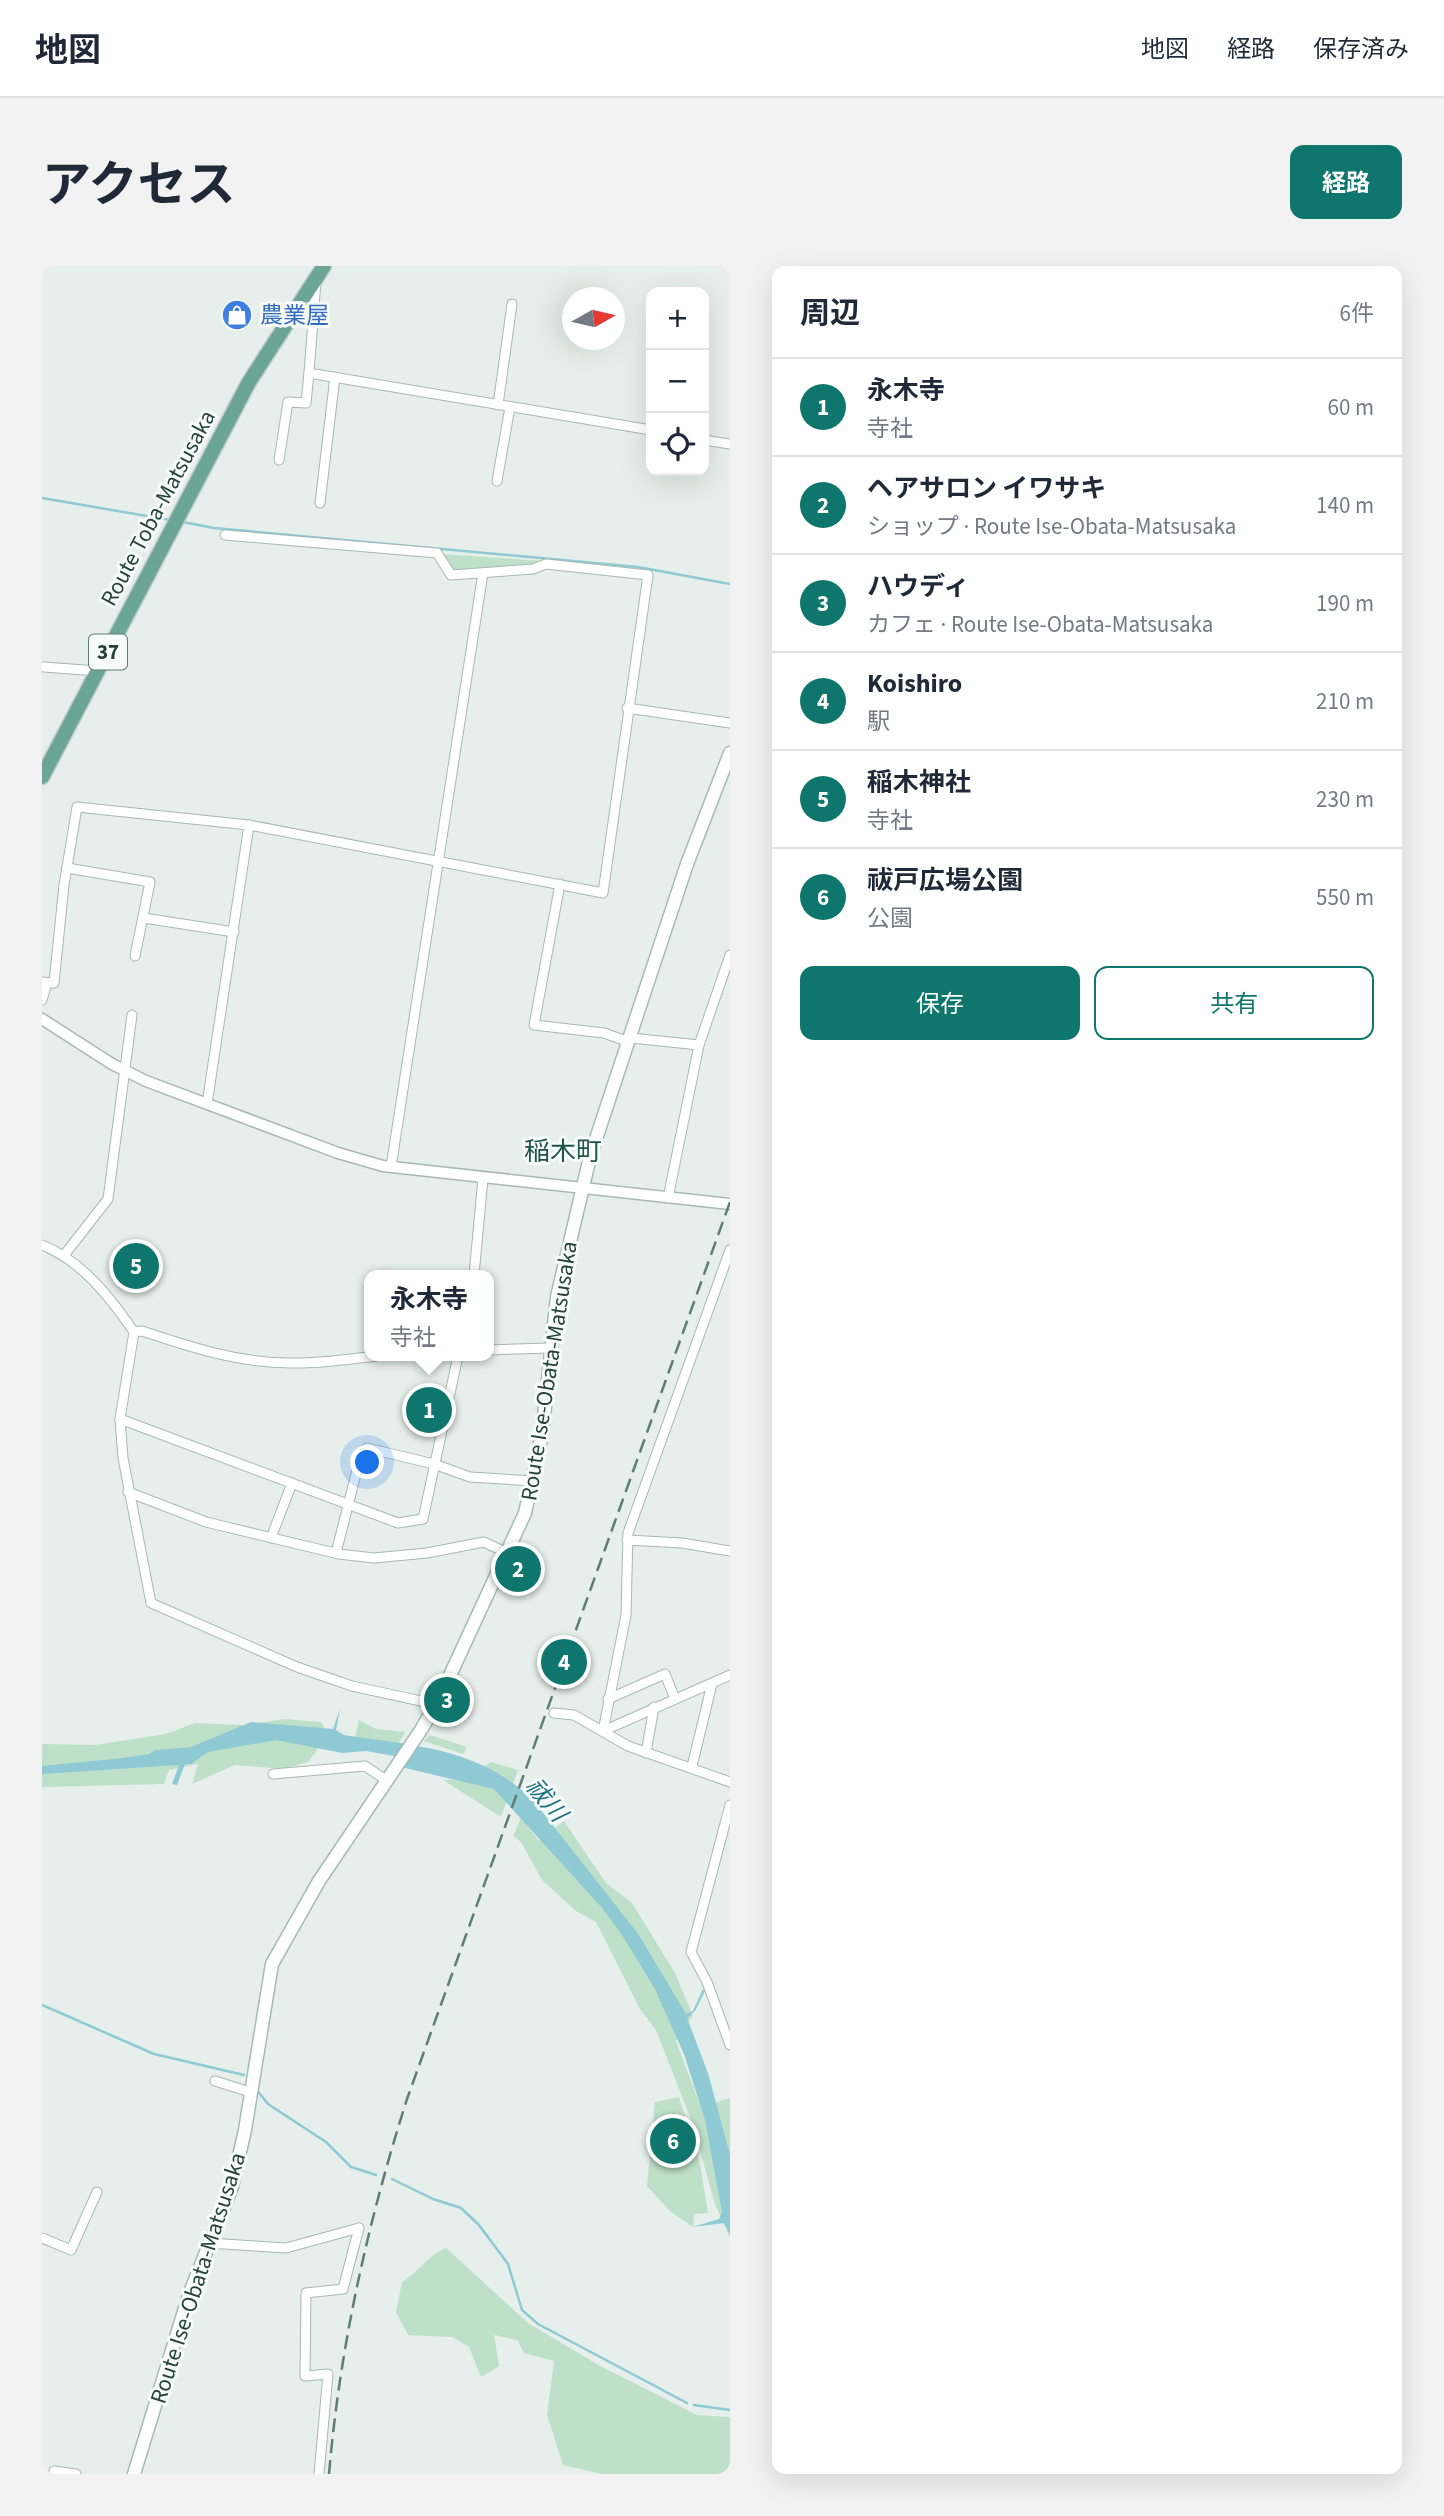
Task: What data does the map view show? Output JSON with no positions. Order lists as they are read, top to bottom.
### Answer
{
  "streets": {
    "main road": ["Route Toba-Matsusaka", "37", "Route Ise-Obata-Matsusaka"]
  },
  "districts": ["稲木町"],
  "water": ["祓川"],
  "places": {
    "shop": ["農業屋"]
  },
  "north": "right",
  "page": {
    "header": "地図",
    "nav": ["地図", "経路", "保存済み"],
    "title": "アクセス",
    "buttons": [
      "経路",
      ["保存", "共有"]
    ],
    "heading": ["周辺", "6件"],
    "map_buttons": ["+", "−"],
    "list": [
      {
        "mark": "1",
        "name": "永木寺",
        "note": "寺社",
        "value": "60 m"
      },
      {
        "mark": "2",
        "name": "ヘアサロン イワサキ",
        "note": "ショップ · Route Ise-Obata-Matsusaka",
        "value": "140 m"
      },
      {
        "mark": "3",
        "name": "ハウディ",
        "note": "カフェ · Route Ise-Obata-Matsusaka",
        "value": "190 m"
      },
      {
        "mark": "4",
        "name": "Koishiro",
        "note": "駅",
        "value": "210 m"
      },
      {
        "mark": "5",
        "name": "稲木神社",
        "note": "寺社",
        "value": "230 m"
      },
      {
        "mark": "6",
        "name": "祓戸広場公園",
        "note": "公園",
        "value": "550 m"
      }
    ],
    "pins": [
      "5",
      "1",
      "2",
      "4",
      "3",
      "6"
    ],
    "popup": ["永木寺", "寺社"]
  }
}
